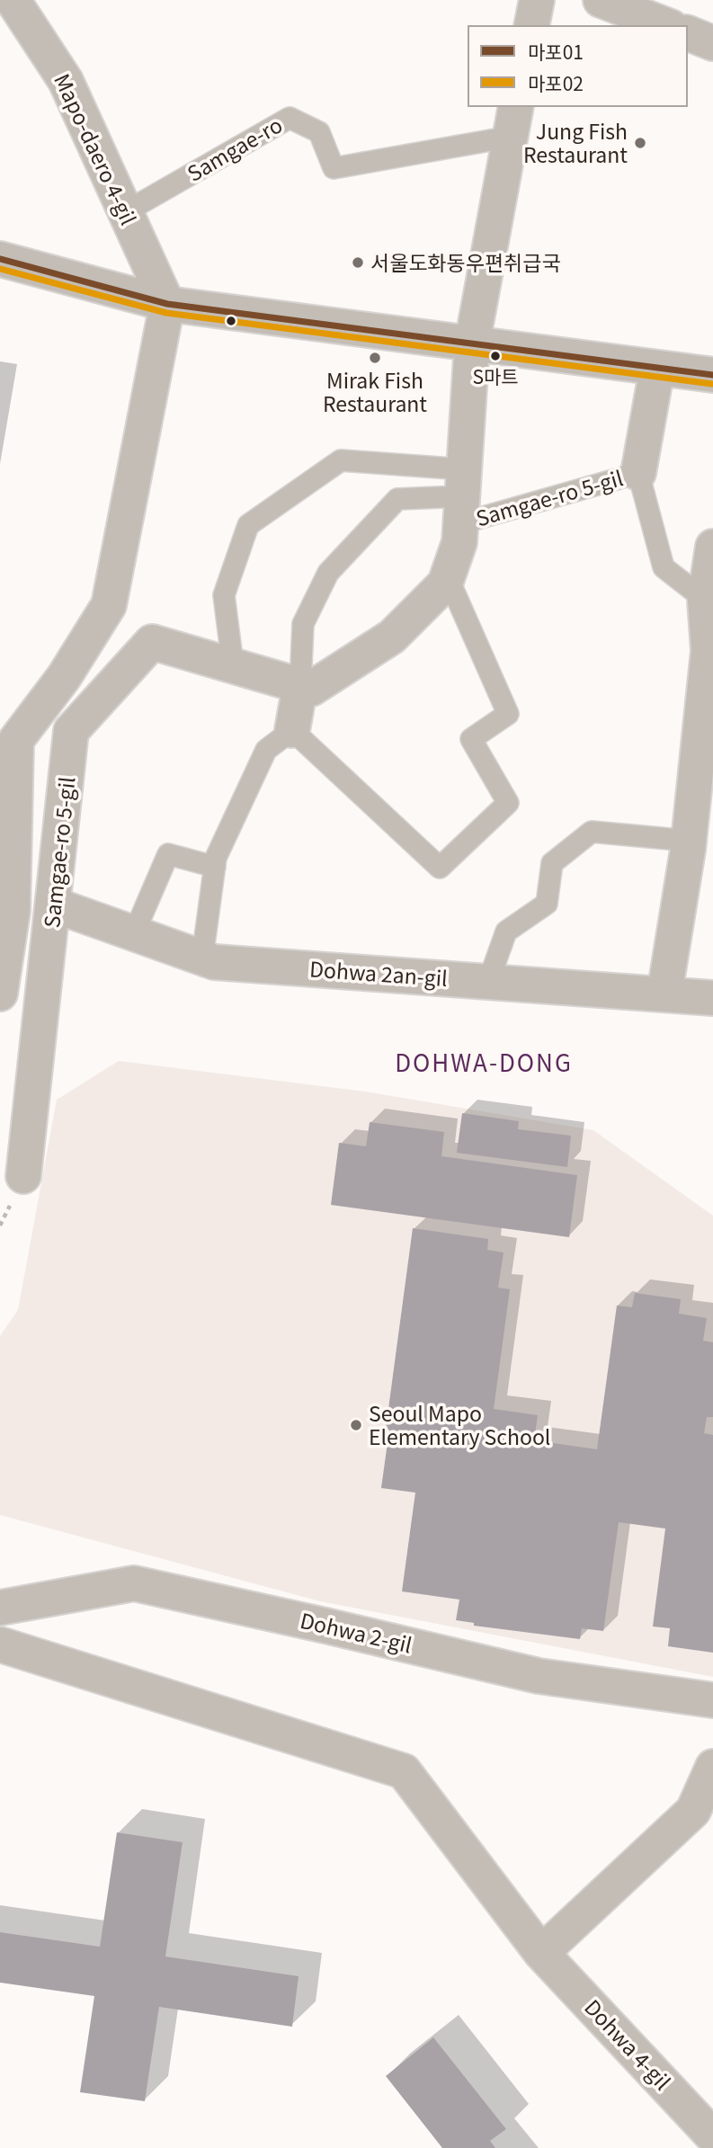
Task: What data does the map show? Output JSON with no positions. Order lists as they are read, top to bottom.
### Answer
{
  "streets": {
    "street": [
      "Mapo-daero 4-gil",
      "Samgae-ro 5-gil",
      "Dohwa 2an-gil",
      "Dohwa 2-gil",
      "Dohwa 4-gil"
    ],
    "lane": ["Samgae-ro"]
  },
  "crossings": [
    ["Mapo-daero 4-gil", "Samgae-ro"],
    ["Samgae-ro 5-gil", "Dohwa 2an-gil"]
  ],
  "districts": ["DOHWA-DONG"],
  "places": [
    "Jung Fish Restaurant",
    "서울도화동우편취급국",
    "S마트",
    "Mirak Fish Restaurant",
    "Seoul Mapo Elementary School"
  ],
  "lines": ["transit line 마포01", "transit line 마포02"],
  "legend": ["마포01", "마포02"]
}
